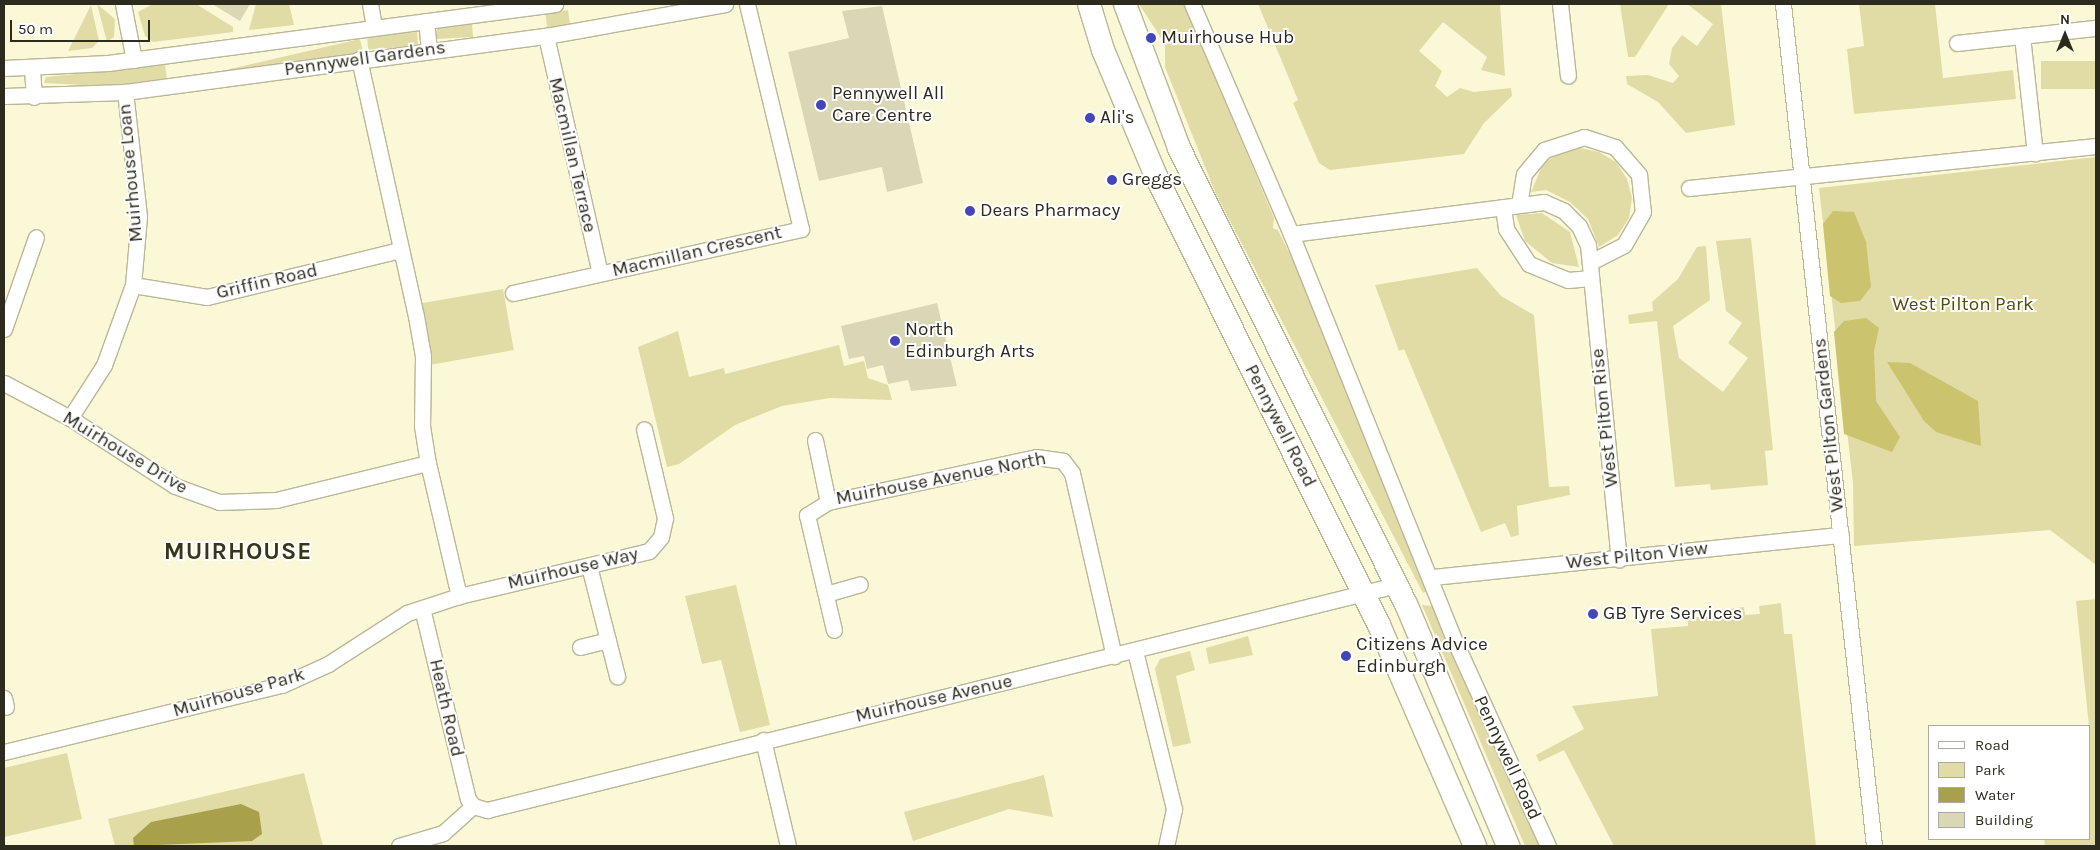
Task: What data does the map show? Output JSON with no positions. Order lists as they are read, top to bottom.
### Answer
{
  "streets": {
    "street": [
      "Pennywell Gardens",
      "Macmillan Terrace",
      "Muirhouse Loan",
      "Macmillan Crescent",
      "Griffin Road",
      "West Pilton Rise",
      "West Pilton Gardens",
      "Pennywell Road",
      "Muirhouse Drive",
      "Muirhouse Avenue North",
      "West Pilton View",
      "Muirhouse Way",
      "Muirhouse Park",
      "Muirhouse Avenue",
      "Heath Road"
    ]
  },
  "crossings": [
    ["Pennywell Gardens", "Macmillan Terrace"],
    ["Pennywell Gardens", "Muirhouse Loan"],
    ["Macmillan Terrace", "Macmillan Crescent"],
    ["Muirhouse Loan", "Griffin Road"],
    ["Muirhouse Loan", "Muirhouse Drive"],
    ["West Pilton Rise", "Pennywell Road"],
    ["West Pilton Rise", "West Pilton View"],
    ["West Pilton Gardens", "West Pilton View"],
    ["Pennywell Road", "West Pilton View"],
    ["Pennywell Road", "Muirhouse Avenue"],
    ["Muirhouse Avenue North", "Muirhouse Avenue"],
    ["Muirhouse Way", "Muirhouse Park"],
    ["Muirhouse Park", "Heath Road"],
    ["Muirhouse Avenue", "Heath Road"]
  ],
  "districts": ["MUIRHOUSE"],
  "parks": ["West Pilton Park"],
  "places": [
    "Muirhouse Hub",
    "Pennywell All Care Centre",
    "Ali's",
    "Greggs",
    "Dears Pharmacy",
    "North Edinburgh Arts",
    "GB Tyre Services",
    "Citizens Advice Edinburgh"
  ],
  "legend": [
    "Road",
    "Park",
    "Water",
    "Building"
  ],
  "scale_bar": "50 m",
  "north": "top"
}
